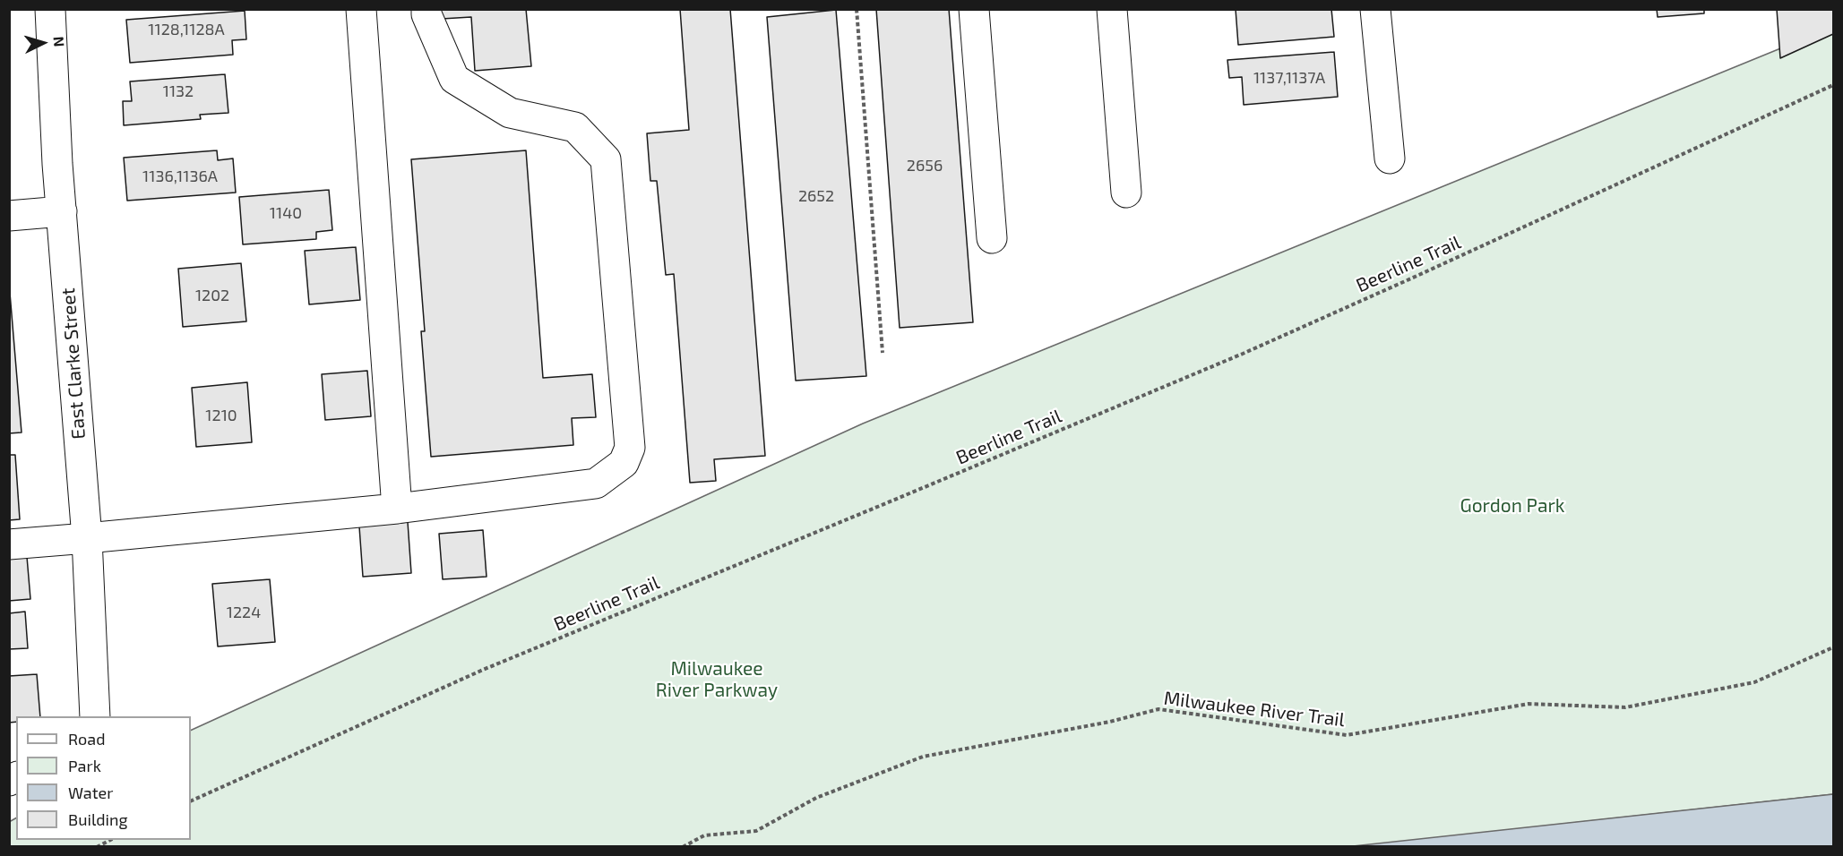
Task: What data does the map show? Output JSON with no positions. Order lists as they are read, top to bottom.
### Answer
{
  "streets": {
    "street": ["East Clarke Street"],
    "path": ["Beerline Trail", "Milwaukee River Trail"]
  },
  "parks": ["Gordon Park", "Milwaukee River Parkway"],
  "house_numbers": [
    "1128,1128A",
    "1137,1137A",
    "1132",
    "2656",
    "1136,1136A",
    "2652",
    "1140",
    "1202",
    "1210",
    "1224"
  ],
  "legend": [
    "Road",
    "Park",
    "Water",
    "Building"
  ],
  "north": "right"
}
